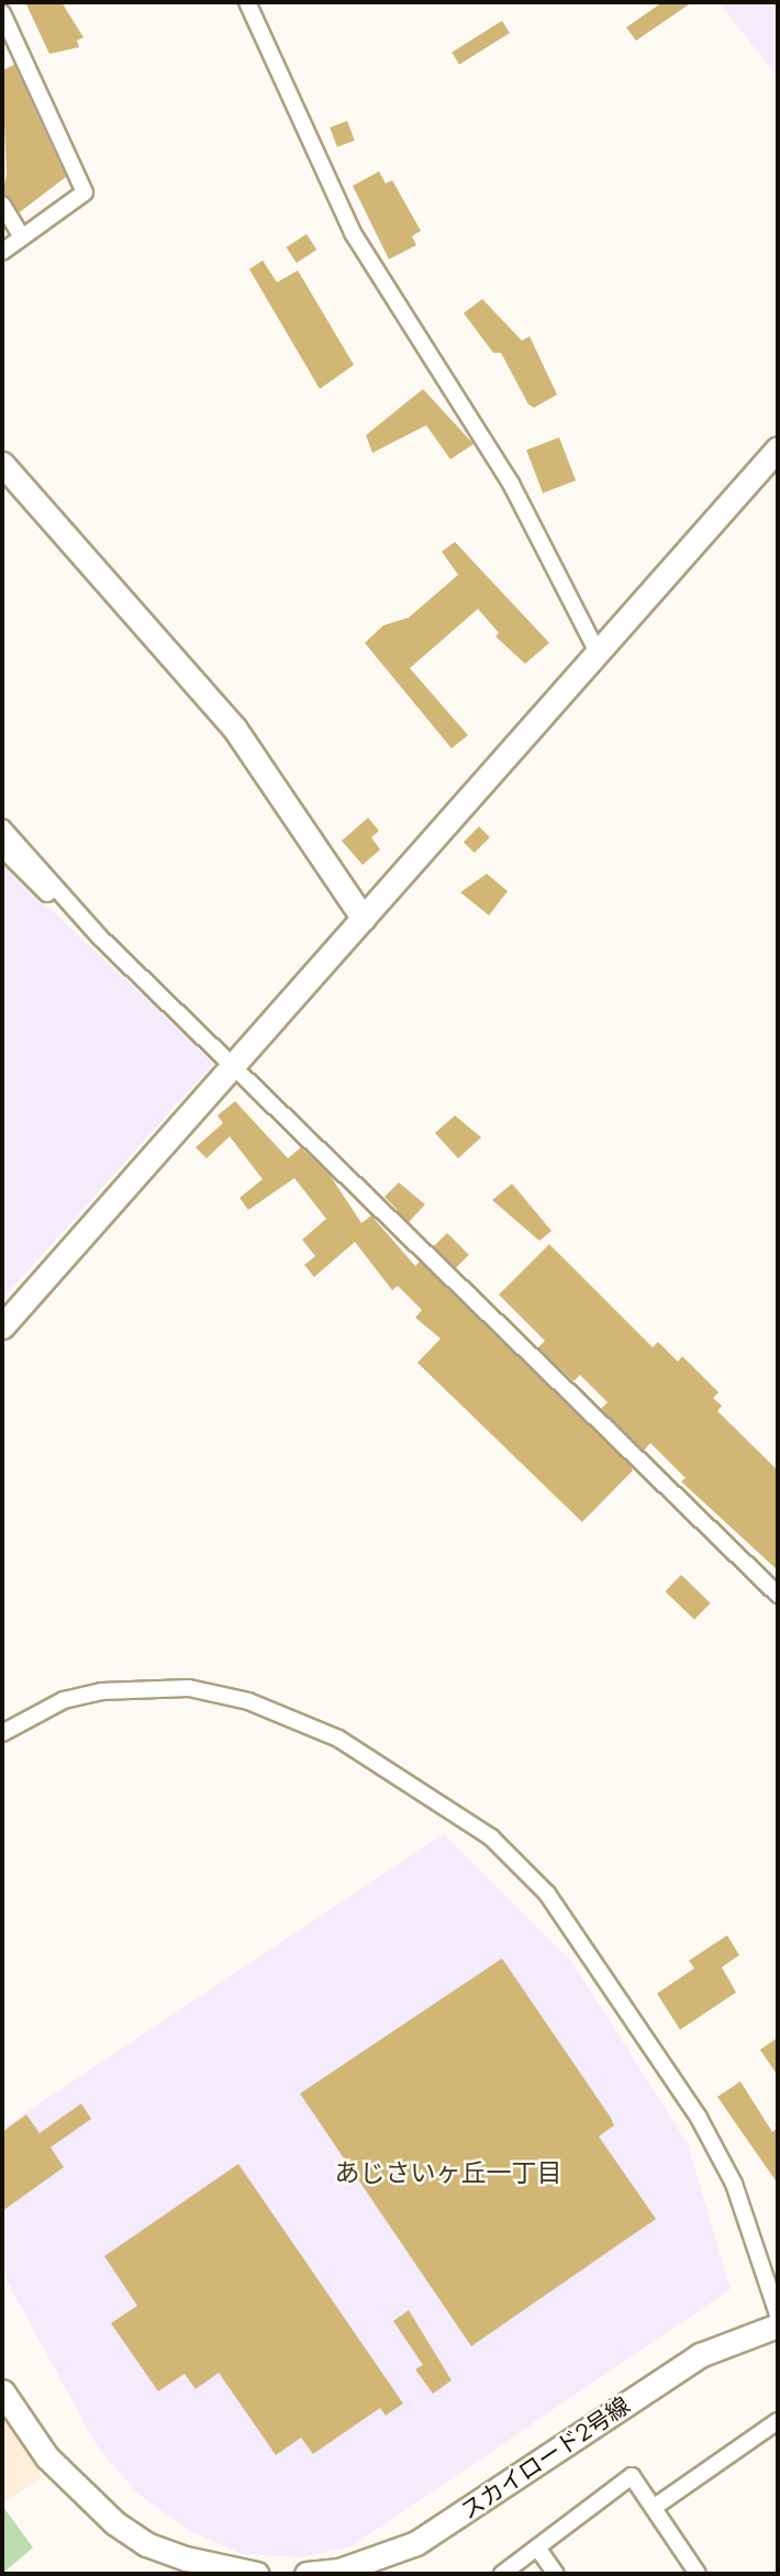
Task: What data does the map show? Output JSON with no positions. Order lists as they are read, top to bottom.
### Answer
{
  "streets": {
    "street": ["スカイロード2号線"]
  },
  "districts": ["あじさいヶ丘一丁目"]
}
